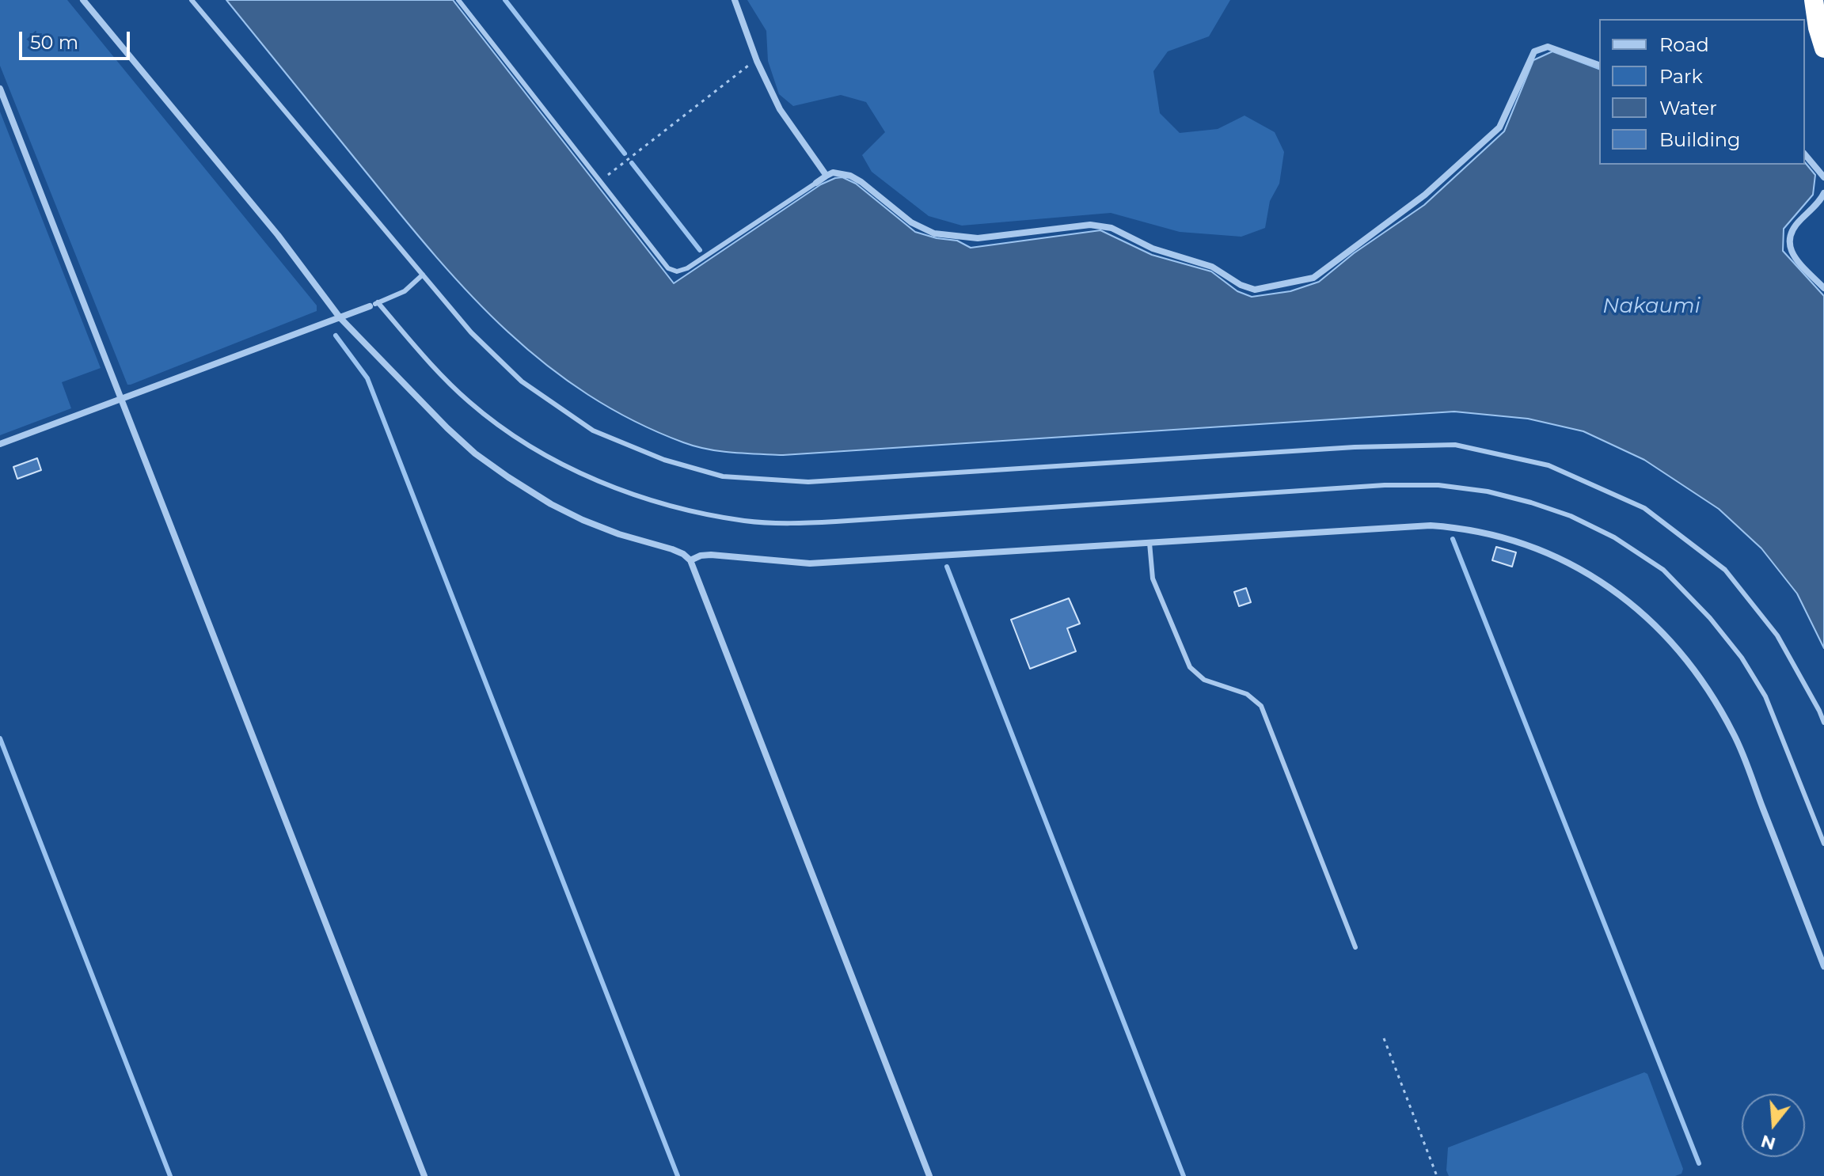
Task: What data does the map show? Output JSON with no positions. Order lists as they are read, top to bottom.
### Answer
{
  "water": ["Nakaumi"],
  "legend": [
    "Road",
    "Park",
    "Water",
    "Building"
  ],
  "scale_bar": "50 m",
  "north": "bottom"
}
